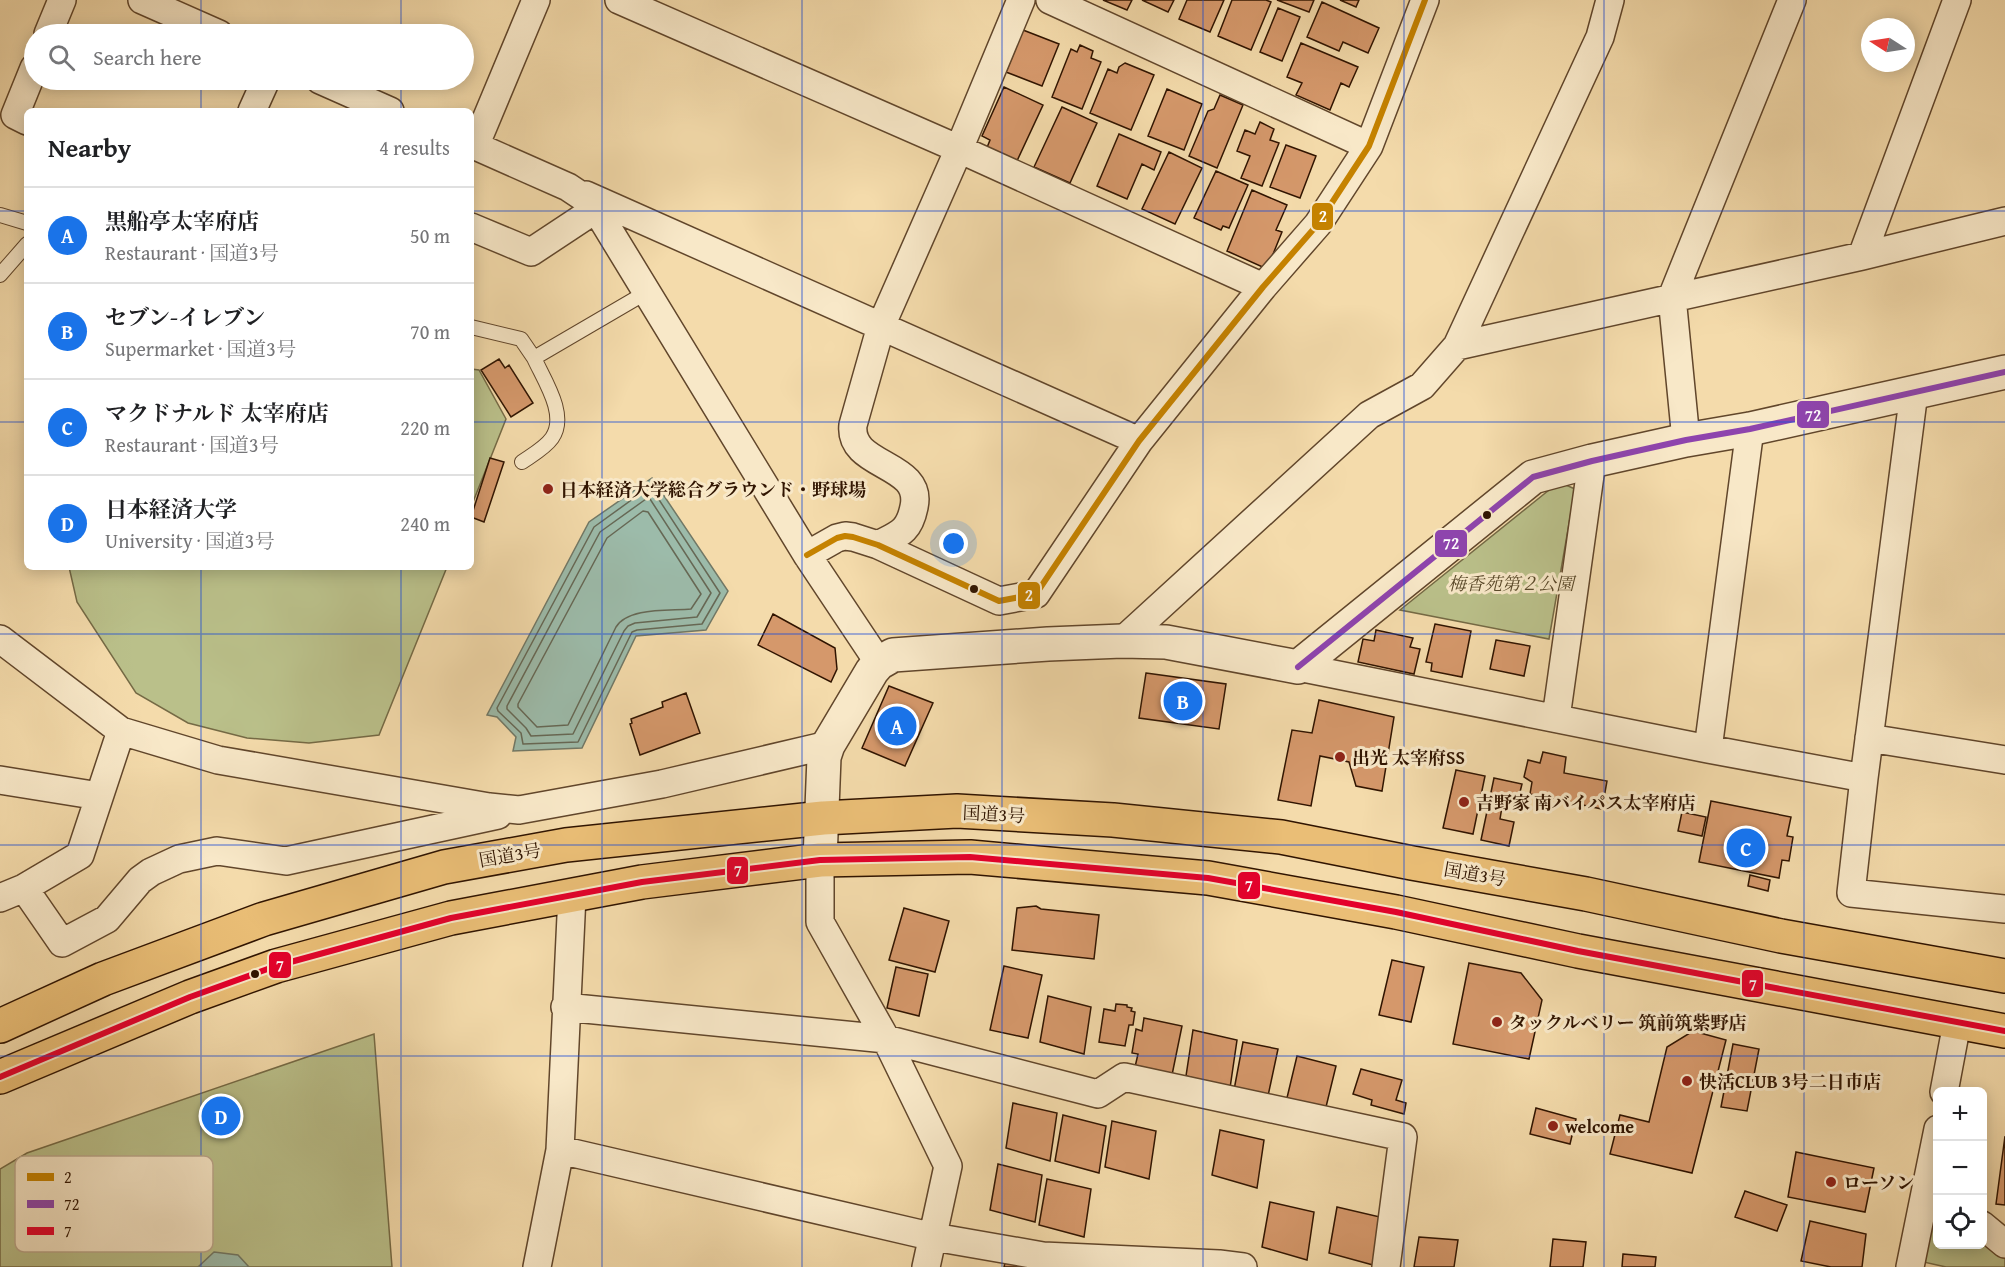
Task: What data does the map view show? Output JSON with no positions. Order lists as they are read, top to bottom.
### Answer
{
  "streets": {
    "highway": ["国道3号"]
  },
  "parks": ["梅香苑第２公園"],
  "places": [
    "日本経済大学総合グラウンド・野球場",
    "出光 太宰府SS",
    "吉野家 南バイパス太宰府店",
    "タックルベリー 筑前筑紫野店",
    "快活CLUB 3号二日市店",
    "welcome",
    "ローソン"
  ],
  "lines": ["transit line 2", "transit line 72", "transit line 7"],
  "legend": ["2", "72", "7"],
  "north": "left",
  "page": {
    "search": "Search here",
    "heading": ["Nearby", "4 results"],
    "list": [
      {
        "mark": "A",
        "name": "黒船亭太宰府店",
        "note": "Restaurant · 国道3号",
        "value": "50 m"
      },
      {
        "mark": "B",
        "name": "セブン-イレブン",
        "note": "Supermarket · 国道3号",
        "value": "70 m"
      },
      {
        "mark": "C",
        "name": "マクドナルド 太宰府店",
        "note": "Restaurant · 国道3号",
        "value": "220 m"
      },
      {
        "mark": "D",
        "name": "日本経済大学",
        "note": "University · 国道3号",
        "value": "240 m"
      }
    ],
    "pins": [
      "B",
      "A",
      "C",
      "D"
    ],
    "map_buttons": ["+", "−"]
  }
}
